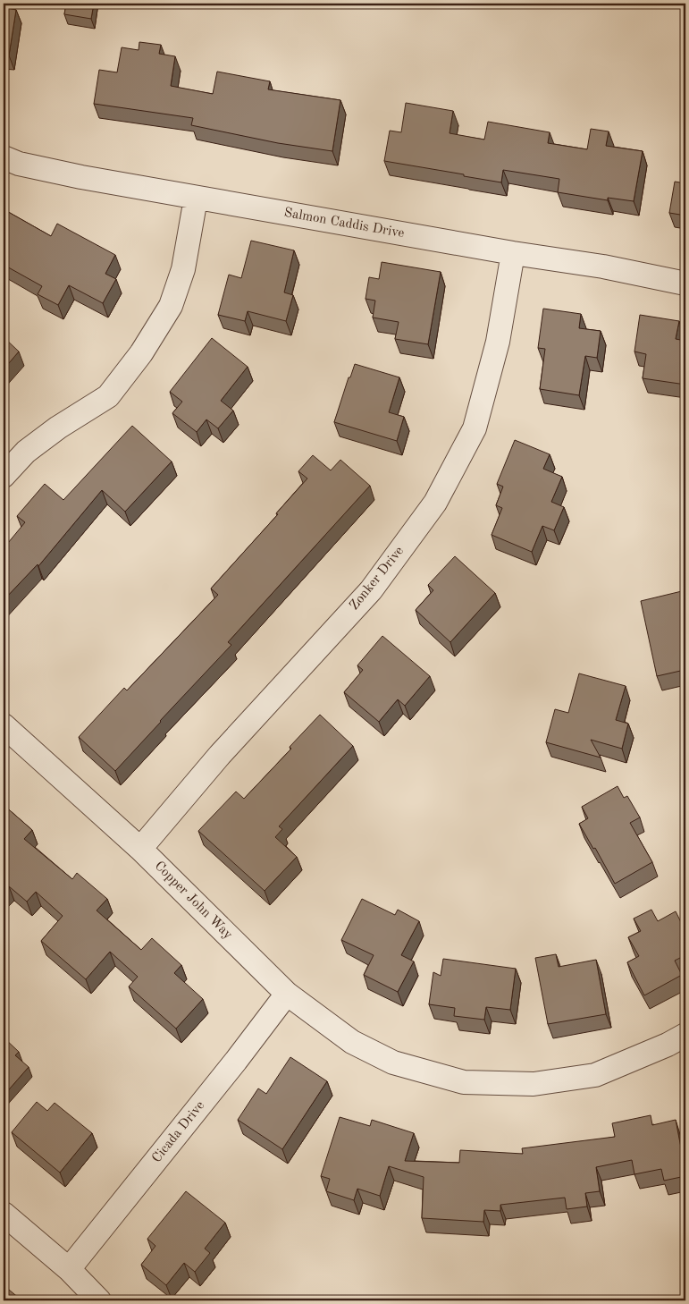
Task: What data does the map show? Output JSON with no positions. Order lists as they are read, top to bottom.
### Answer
{
  "streets": {
    "street": [
      "Salmon Caddis Drive",
      "Zonker Drive",
      "Copper John Way",
      "Cicada Drive"
    ]
  },
  "crossings": [
    ["Salmon Caddis Drive", "Zonker Drive"],
    ["Zonker Drive", "Copper John Way"],
    ["Copper John Way", "Cicada Drive"]
  ]
}
